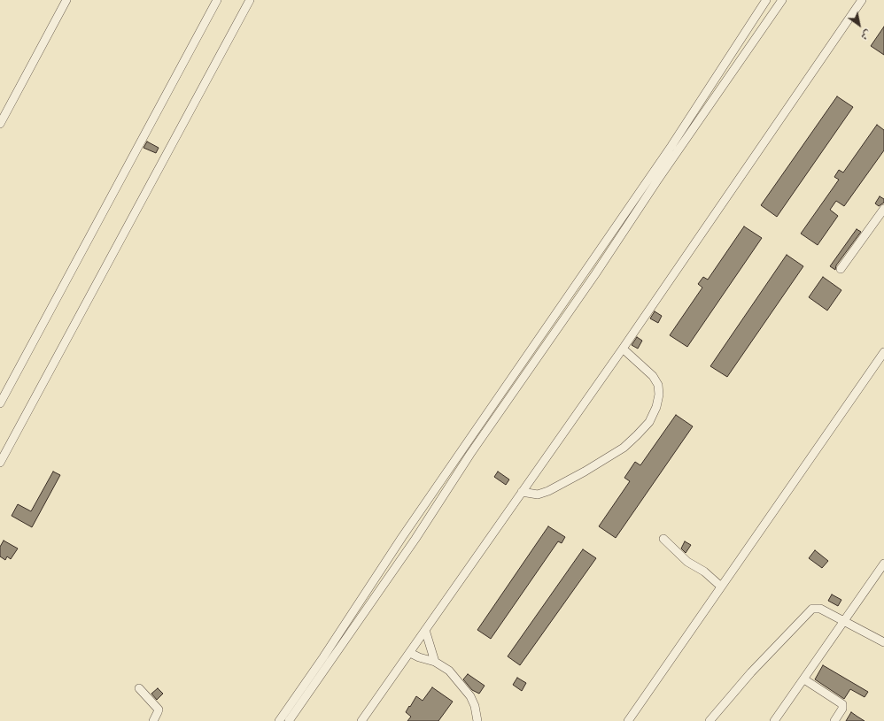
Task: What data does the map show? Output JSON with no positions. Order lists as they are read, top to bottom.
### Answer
{
  "north": "bottom right"
}
